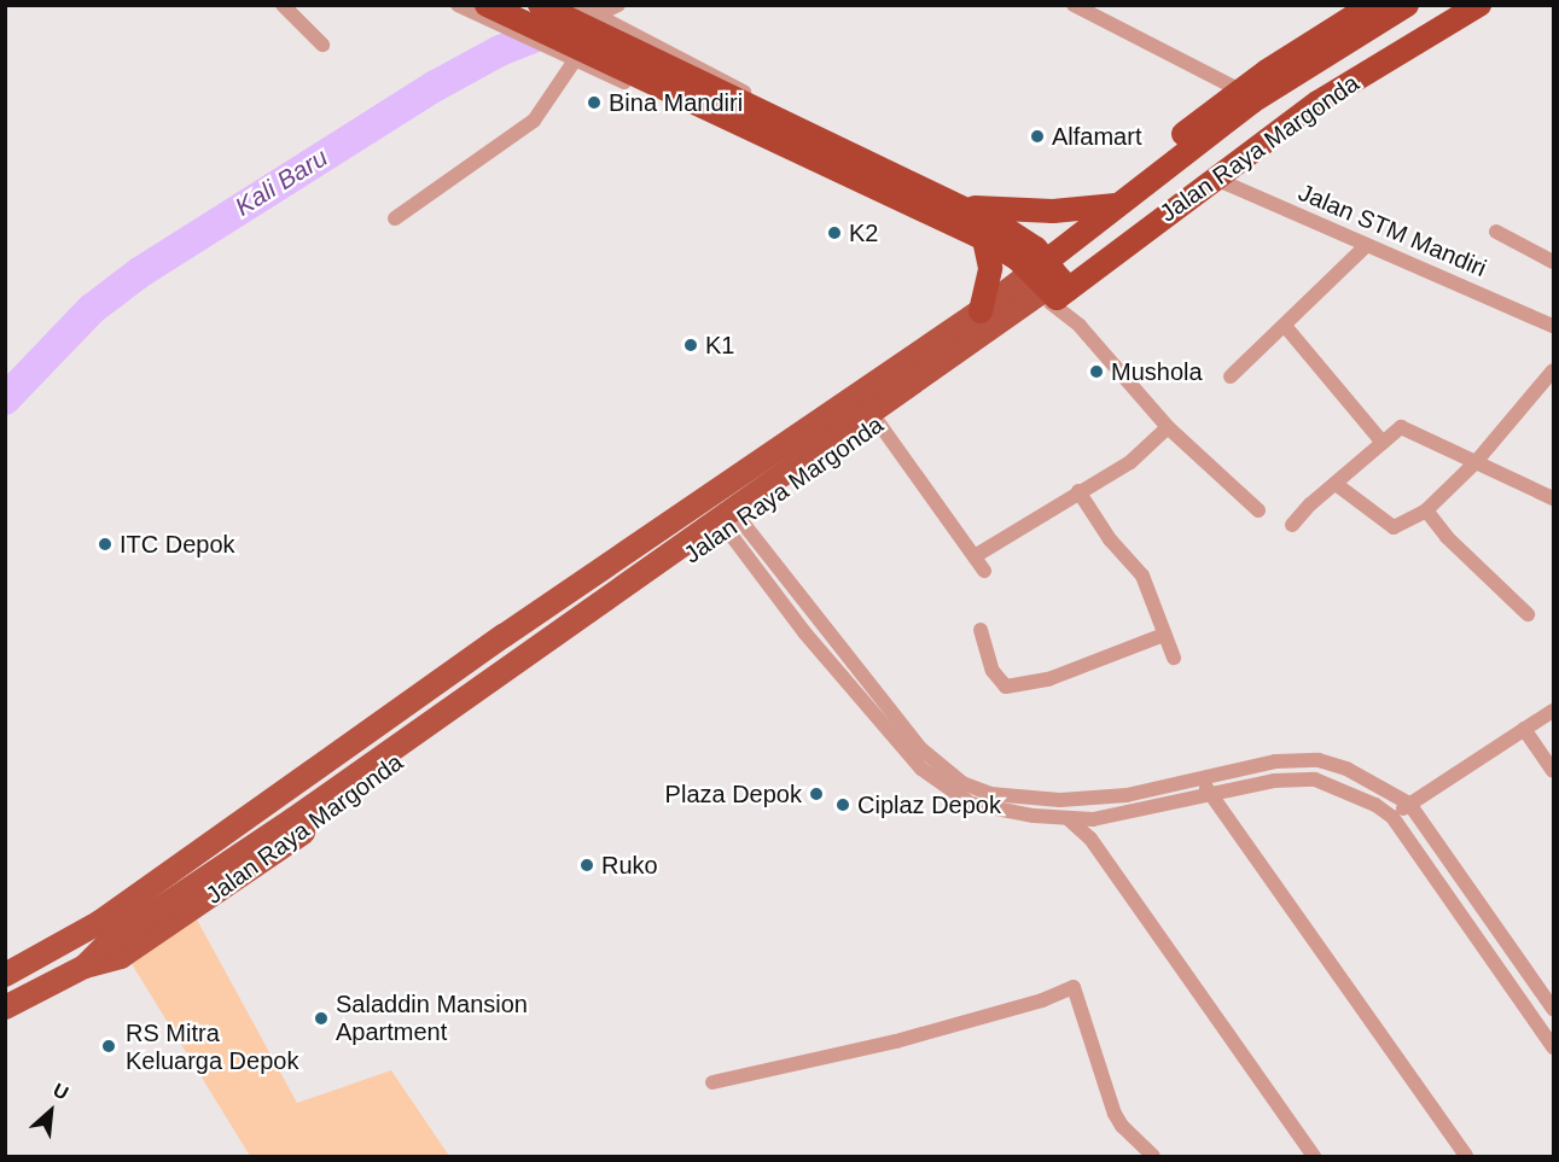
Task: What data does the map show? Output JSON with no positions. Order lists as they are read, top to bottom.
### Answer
{
  "streets": {
    "highway": ["Jalan Raya Margonda"],
    "street": ["Jalan STM Mandiri"]
  },
  "crossings": [
    ["Jalan Raya Margonda", "Jalan STM Mandiri"]
  ],
  "water": ["Kali Baru"],
  "places": [
    "Bina Mandiri",
    "Alfamart",
    "K2",
    "K1",
    "Mushola",
    "ITC Depok",
    "Plaza Depok",
    "Ciplaz Depok",
    "Ruko",
    "Saladdin Mansion Apartment",
    "RS Mitra Keluarga Depok"
  ],
  "north": "top right"
}
